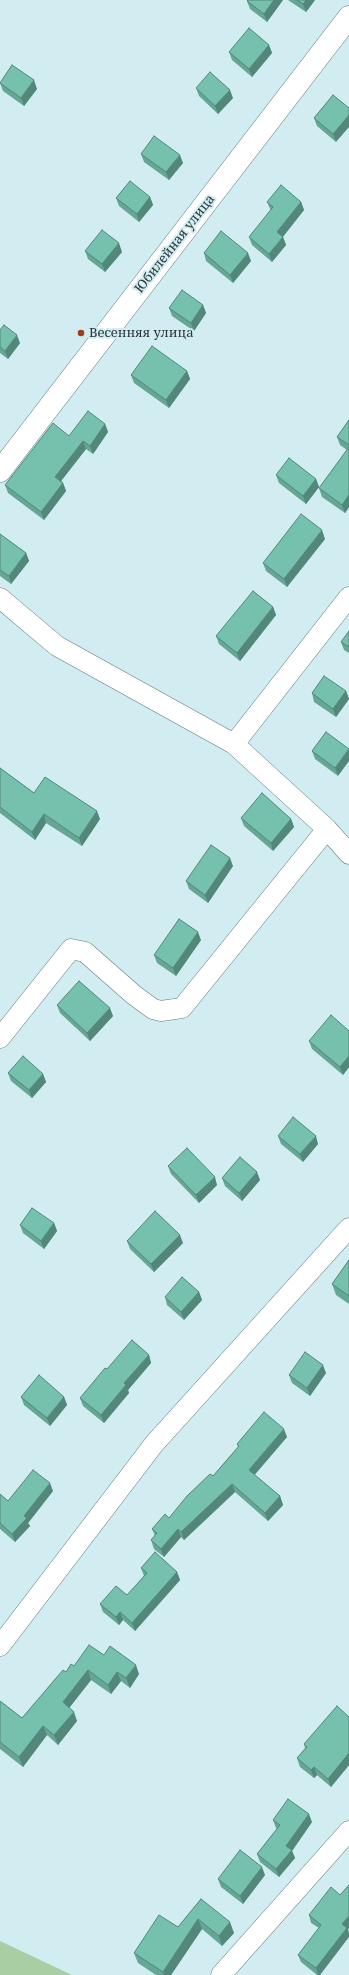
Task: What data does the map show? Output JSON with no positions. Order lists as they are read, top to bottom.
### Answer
{
  "streets": {
    "street": ["Юбилейная улица"]
  },
  "places": ["Весенняя улица"]
}
